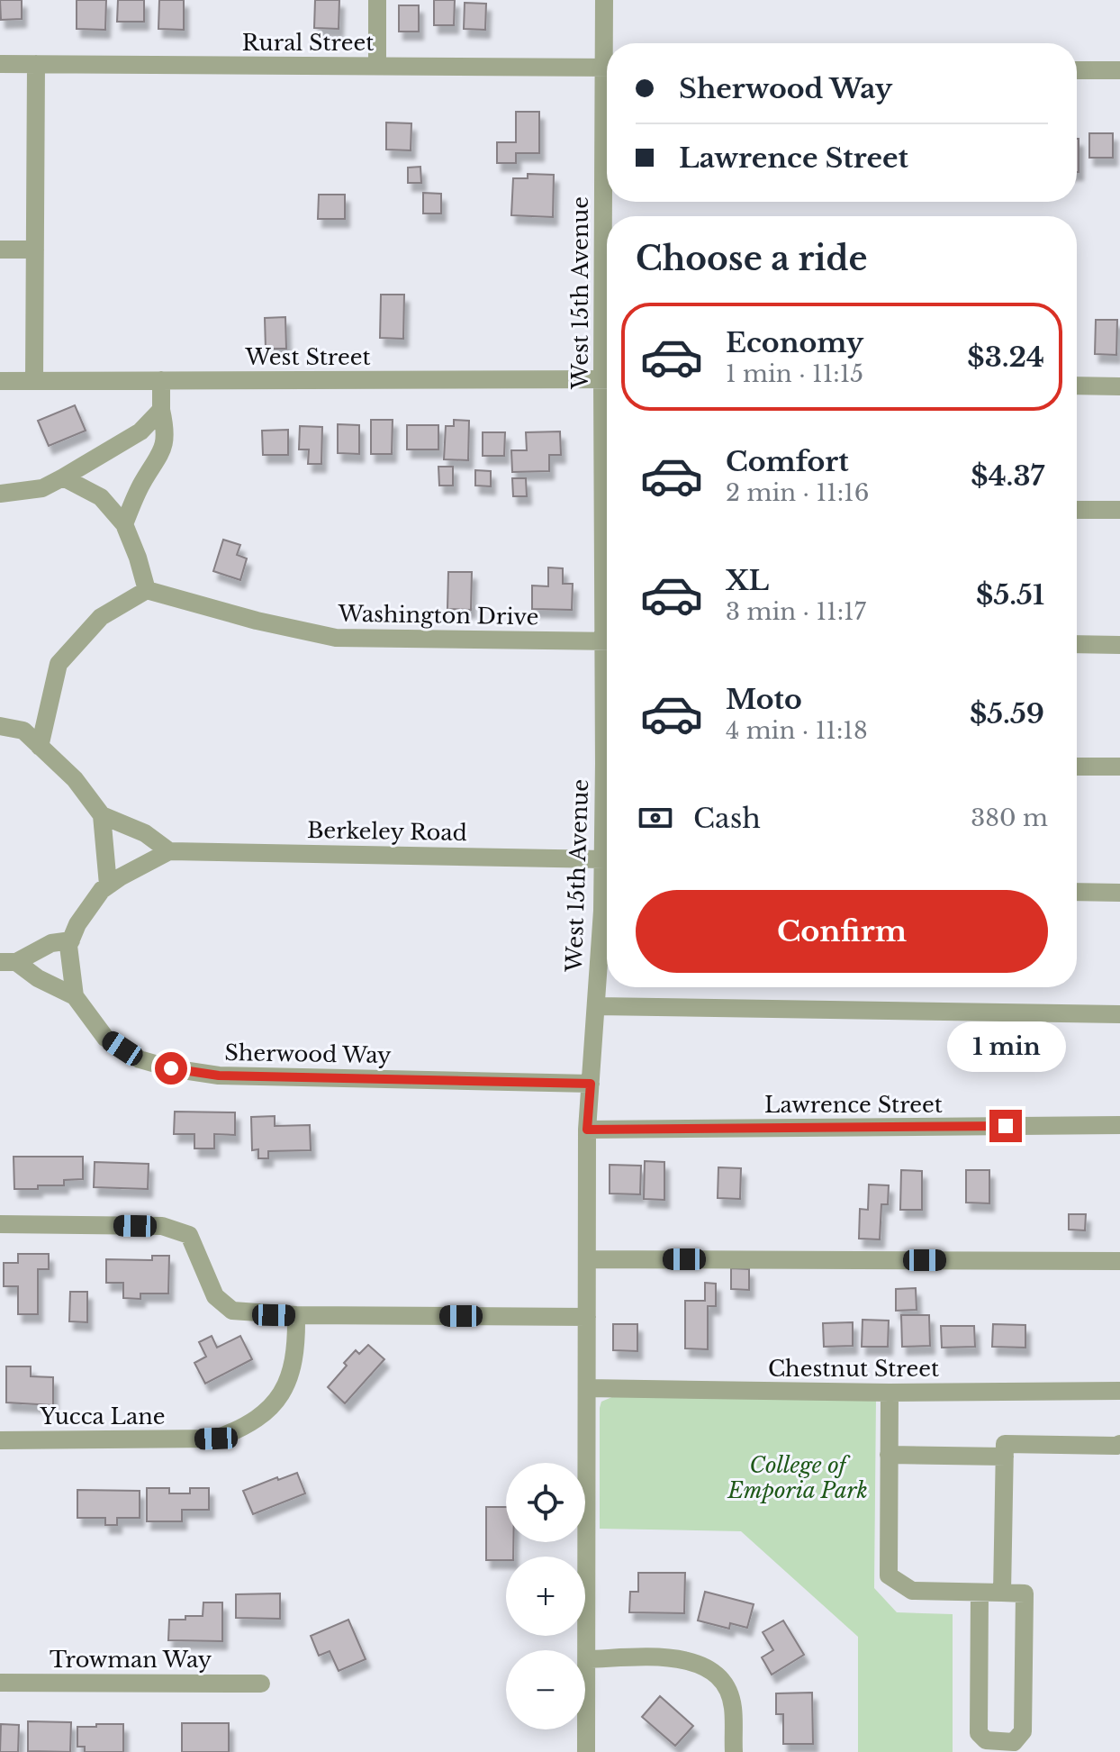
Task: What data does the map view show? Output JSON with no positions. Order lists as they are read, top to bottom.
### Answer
{
  "streets": {
    "street": [
      "Rural Street",
      "West 15th Avenue",
      "West Street",
      "Washington Drive",
      "Berkeley Road",
      "Sherwood Way",
      "Lawrence Street",
      "Chestnut Street",
      "Yucca Lane",
      "Trowman Way"
    ]
  },
  "crossings": [
    ["West 15th Avenue", "Berkeley Road"],
    ["West 15th Avenue", "Sherwood Way"],
    ["West 15th Avenue", "Lawrence Street"],
    ["West 15th Avenue", "Chestnut Street"],
    ["Berkeley Road", "Sherwood Way"]
  ],
  "parks": ["College of Emporia Park"],
  "page": {
    "banner": ["Sherwood Way", "Lawrence Street"],
    "heading": "Choose a ride",
    "list": [
      {
        "name": "Economy",
        "note": "1 min · 11:15",
        "value": "$3.24"
      },
      {
        "name": "Comfort",
        "note": "2 min · 11:16",
        "value": "$4.37"
      },
      {
        "name": "XL",
        "note": "3 min · 11:17",
        "value": "$5.51"
      },
      {
        "name": "Moto",
        "note": "4 min · 11:18",
        "value": "$5.59"
      }
    ],
    "pay": ["Cash", "380 m"],
    "buttons": "Confirm",
    "bubble": "1 min",
    "map_buttons": ["+", "−"]
  }
}
